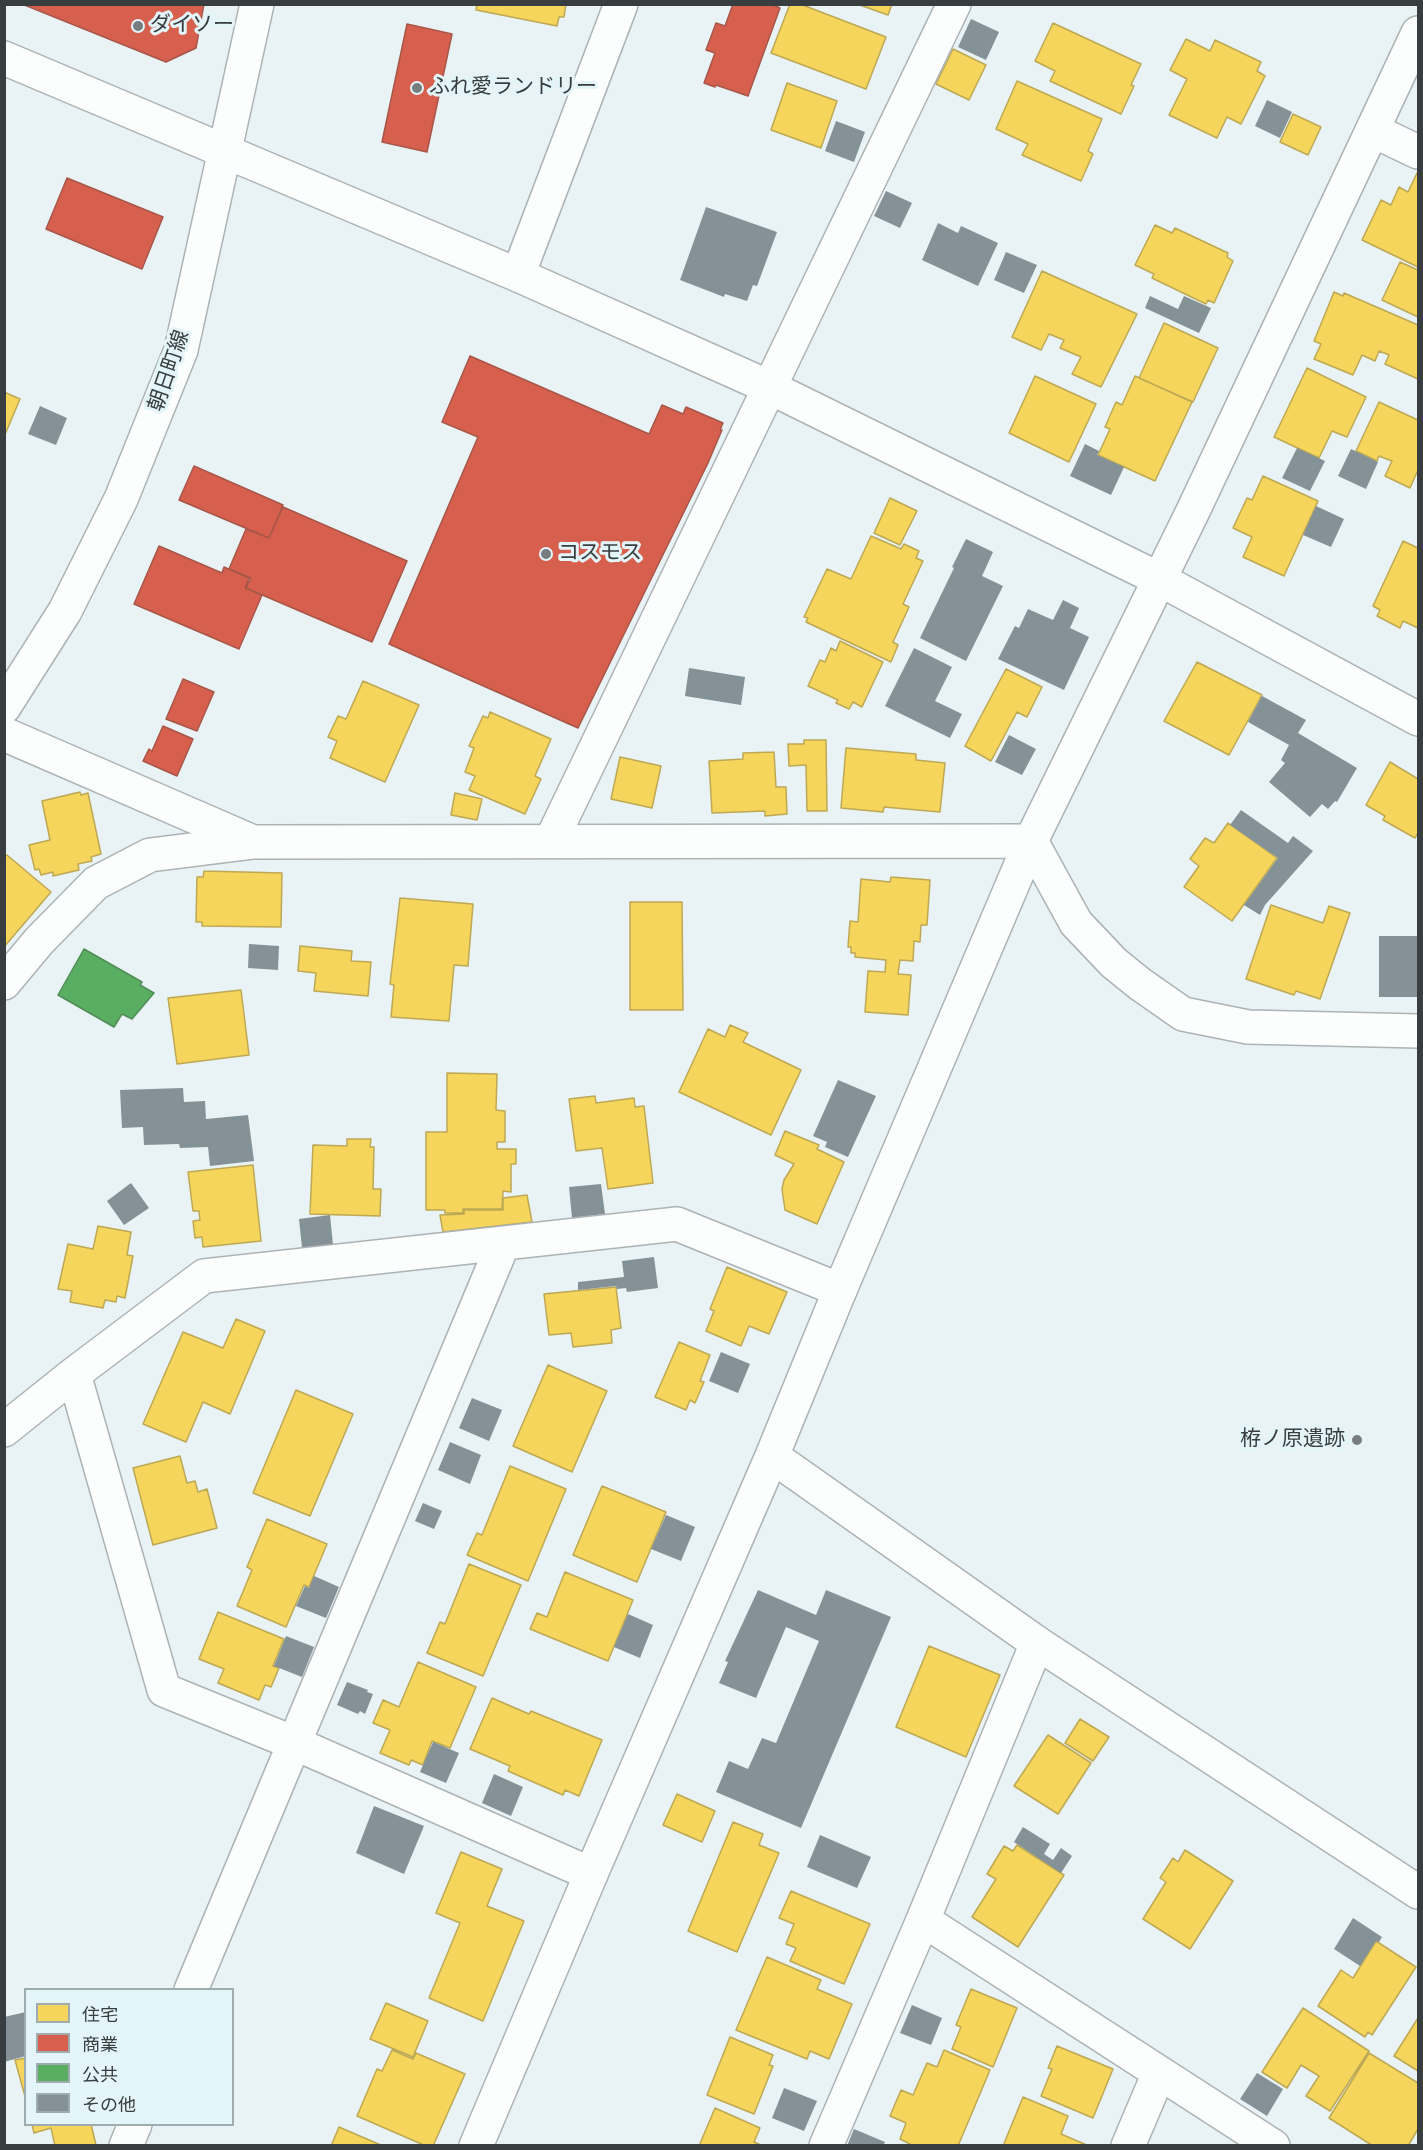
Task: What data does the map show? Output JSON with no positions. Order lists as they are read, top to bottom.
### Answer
{
  "streets": {
    "street": ["朝日町線"]
  },
  "places": [
    "ダイソー",
    "ふれ愛ランドリー",
    "コスモス",
    "栫ノ原遺跡"
  ],
  "legend": [
    "住宅",
    "商業",
    "公共",
    "その他"
  ]
}
